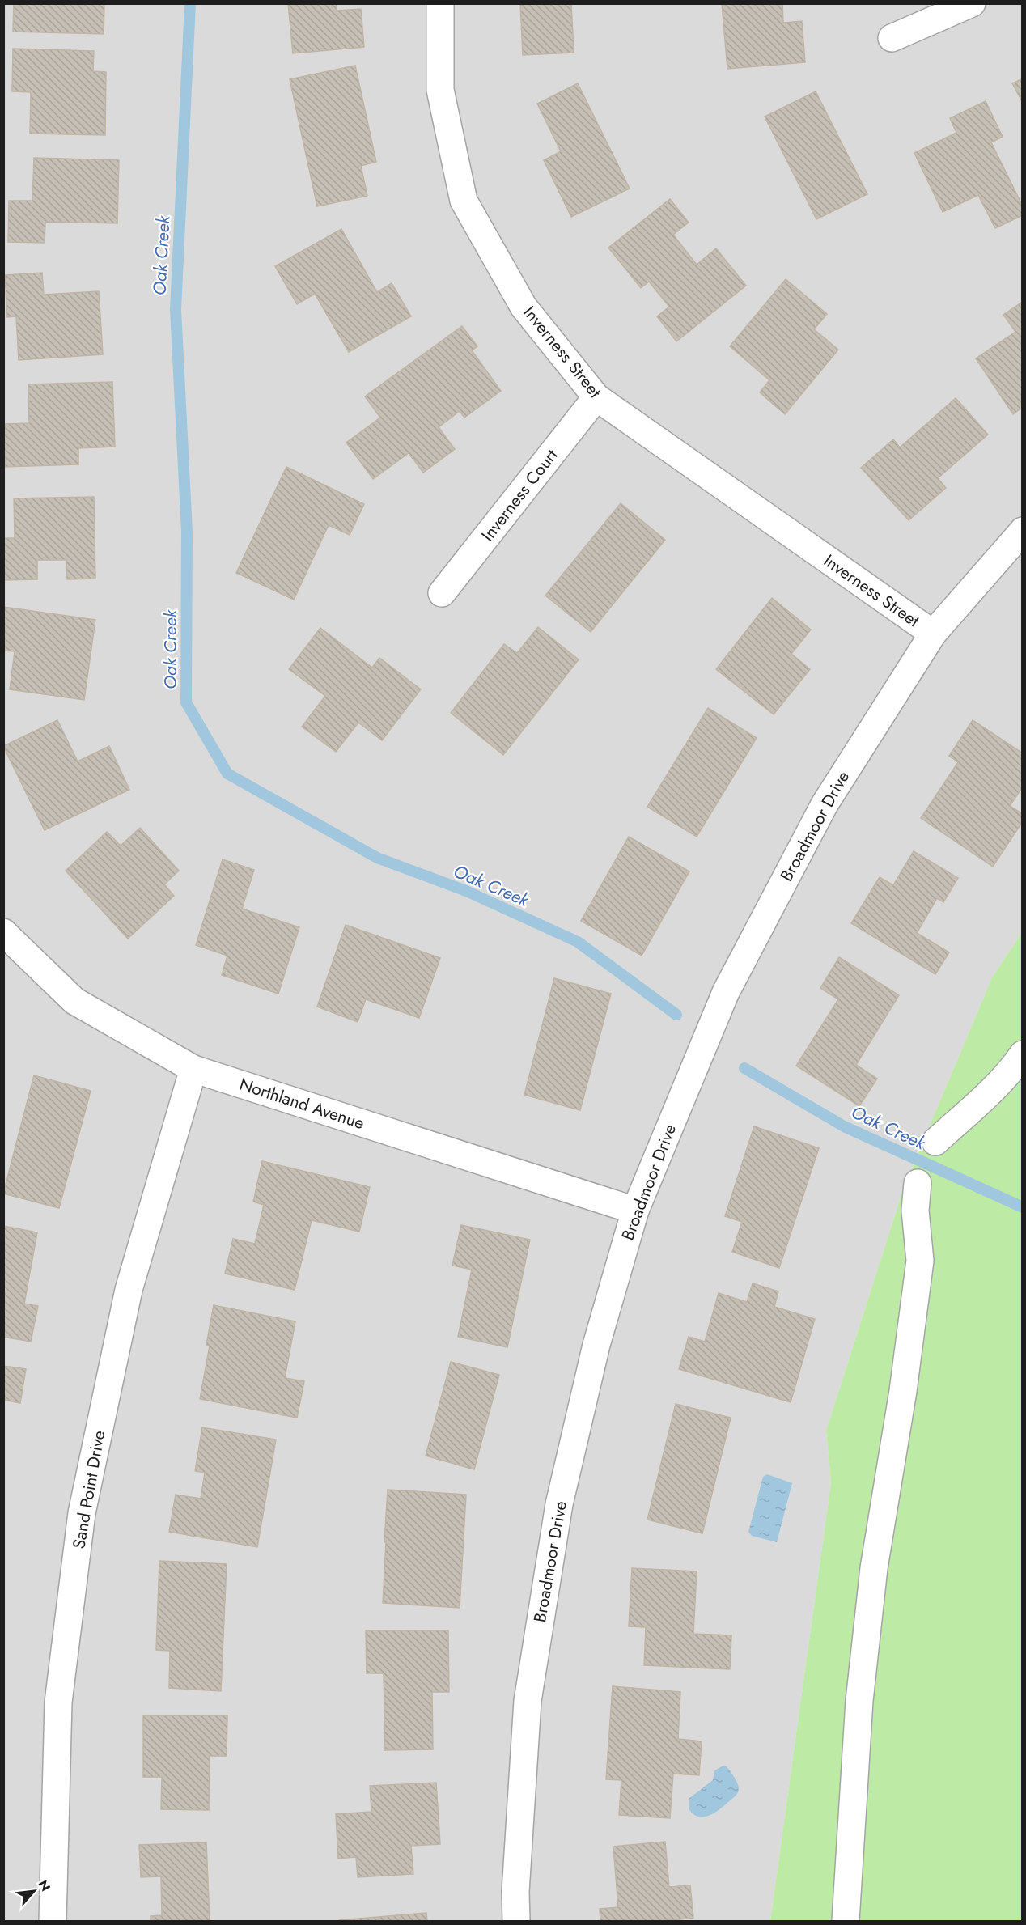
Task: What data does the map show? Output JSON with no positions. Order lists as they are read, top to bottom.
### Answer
{
  "streets": {
    "street": [
      "Inverness Street",
      "Inverness Court",
      "Broadmoor Drive",
      "Northland Avenue",
      "Sand Point Drive"
    ]
  },
  "crossings": [
    ["Inverness Street", "Inverness Court"],
    ["Inverness Street", "Broadmoor Drive"],
    ["Broadmoor Drive", "Northland Avenue"],
    ["Northland Avenue", "Sand Point Drive"]
  ],
  "water": ["Oak Creek"],
  "north": "top right"
}
